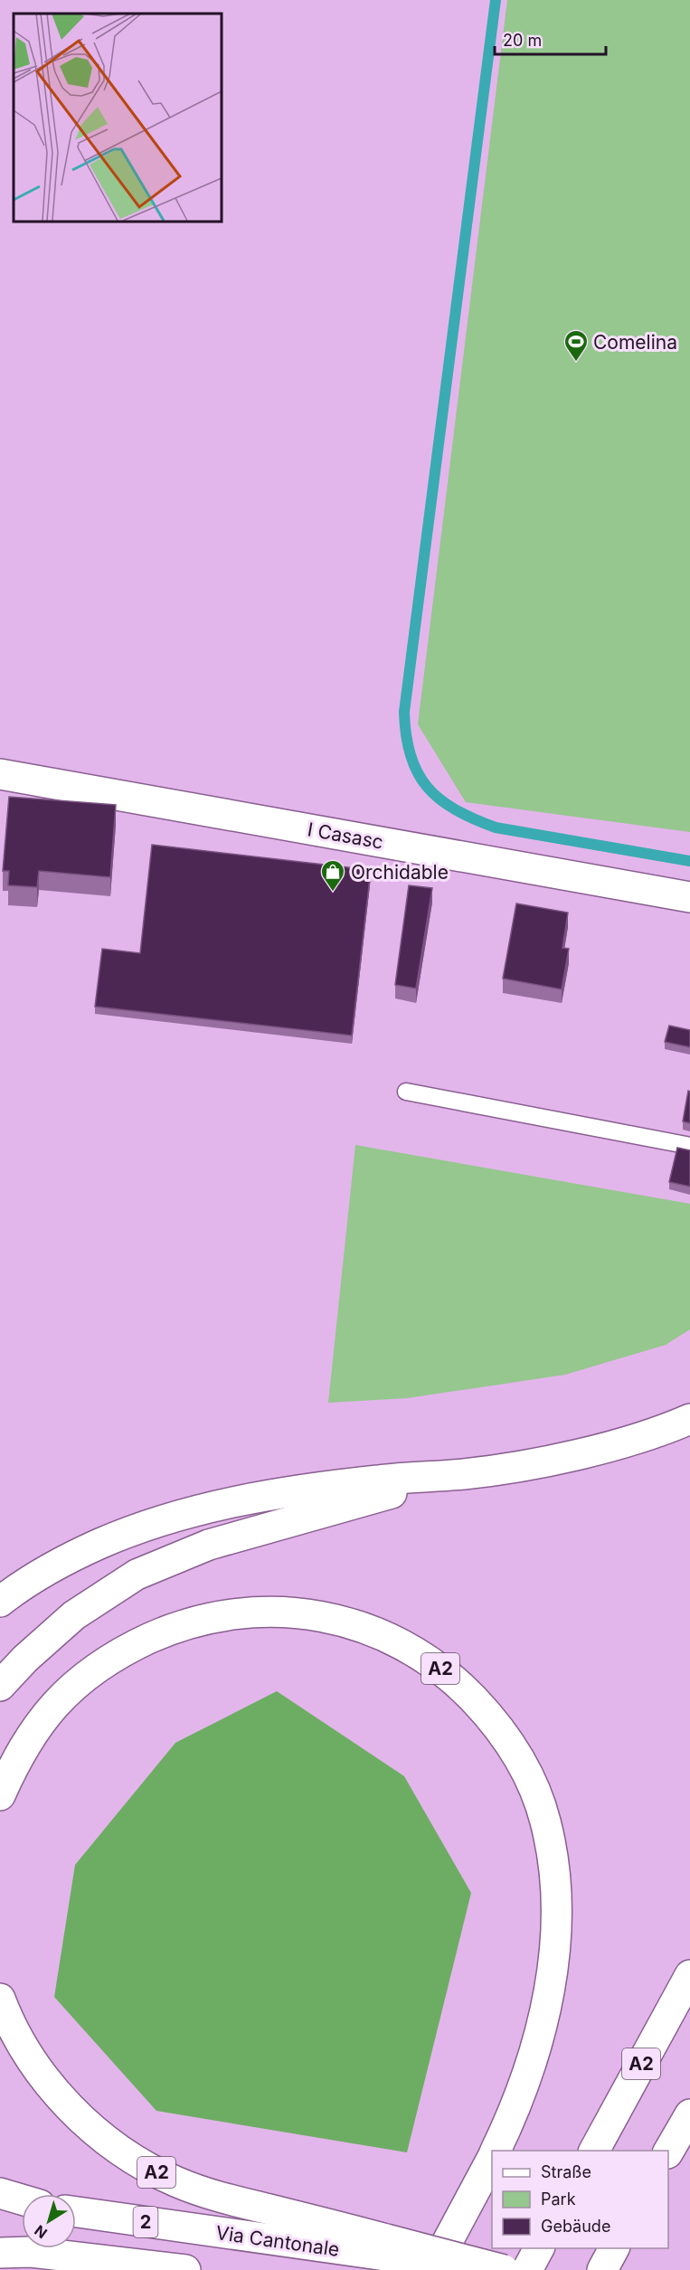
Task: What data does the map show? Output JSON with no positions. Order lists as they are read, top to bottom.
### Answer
{
  "streets": {
    "main road": [
      "I Casasc",
      "A2",
      "2",
      "Via Cantonale"
    ]
  },
  "crossings": [
    ["A2", "Via Cantonale"]
  ],
  "places": {
    "sports": ["Comelina"],
    "shop": ["Orchidable"]
  },
  "legend": ["Straße", "Park", "Gebäude"],
  "scale_bar": "20 m",
  "north": "bottom left"
}
